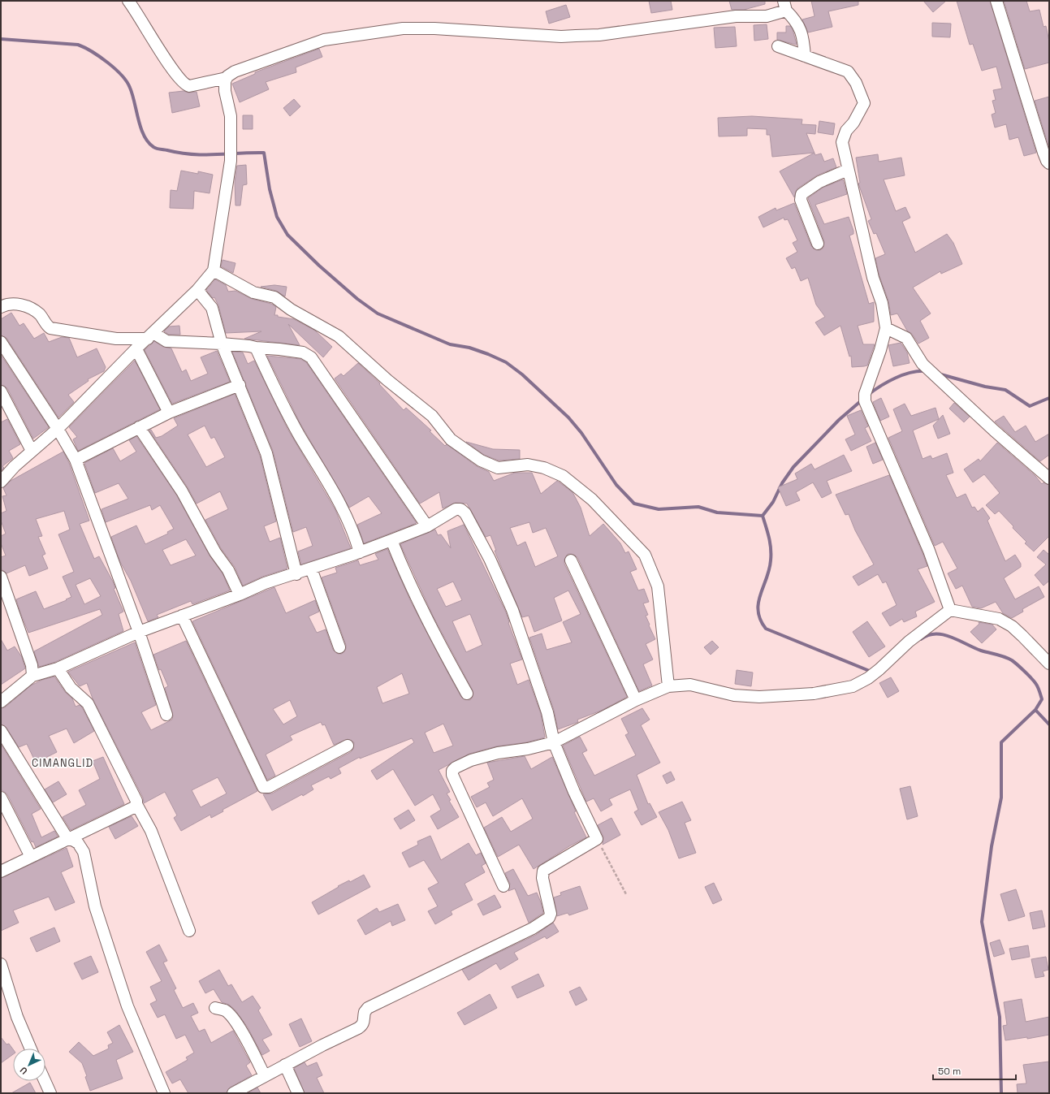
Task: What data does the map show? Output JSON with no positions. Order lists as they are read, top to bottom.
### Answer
{
  "districts": ["CIMANGLID"],
  "scale_bar": "50 m",
  "north": "bottom left"
}
